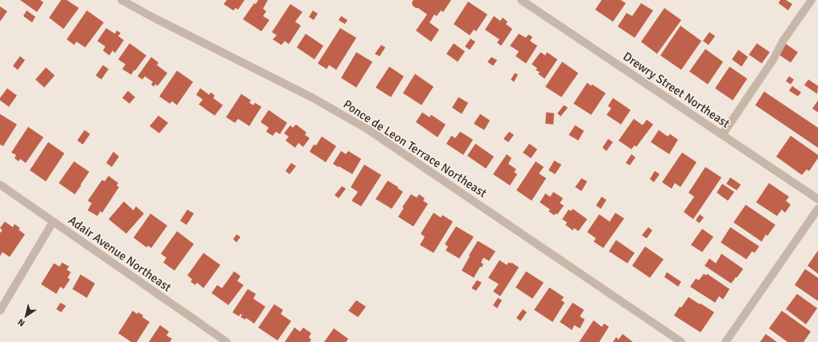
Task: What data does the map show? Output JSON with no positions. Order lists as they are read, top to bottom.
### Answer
{
  "streets": {
    "street": ["Drewry Street Northeast", "Ponce de Leon Terrace Northeast", "Adair Avenue Northeast"]
  },
  "north": "bottom left"
}
